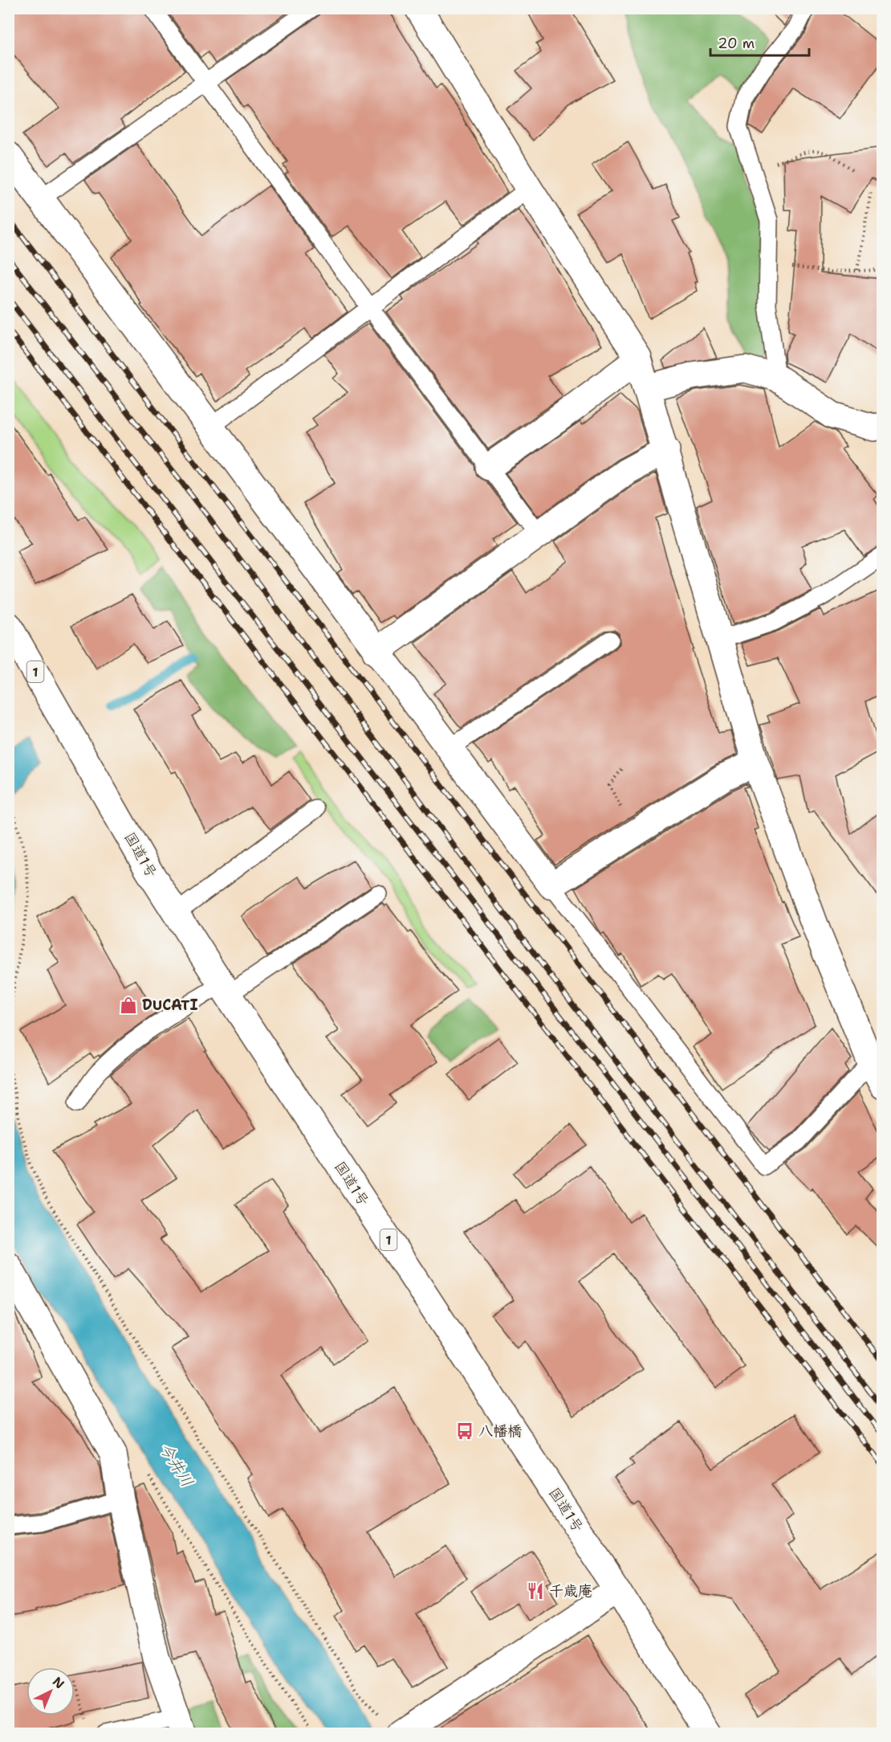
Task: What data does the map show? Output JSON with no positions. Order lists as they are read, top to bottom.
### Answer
{
  "streets": {
    "main road": ["1", "国道1号"]
  },
  "water": ["今井川"],
  "places": {
    "shop": ["DUCATI"],
    "bus stop": ["八幡橋"],
    "restaurant": ["千歳庵"]
  },
  "scale_bar": "20 m",
  "north": "top right"
}
